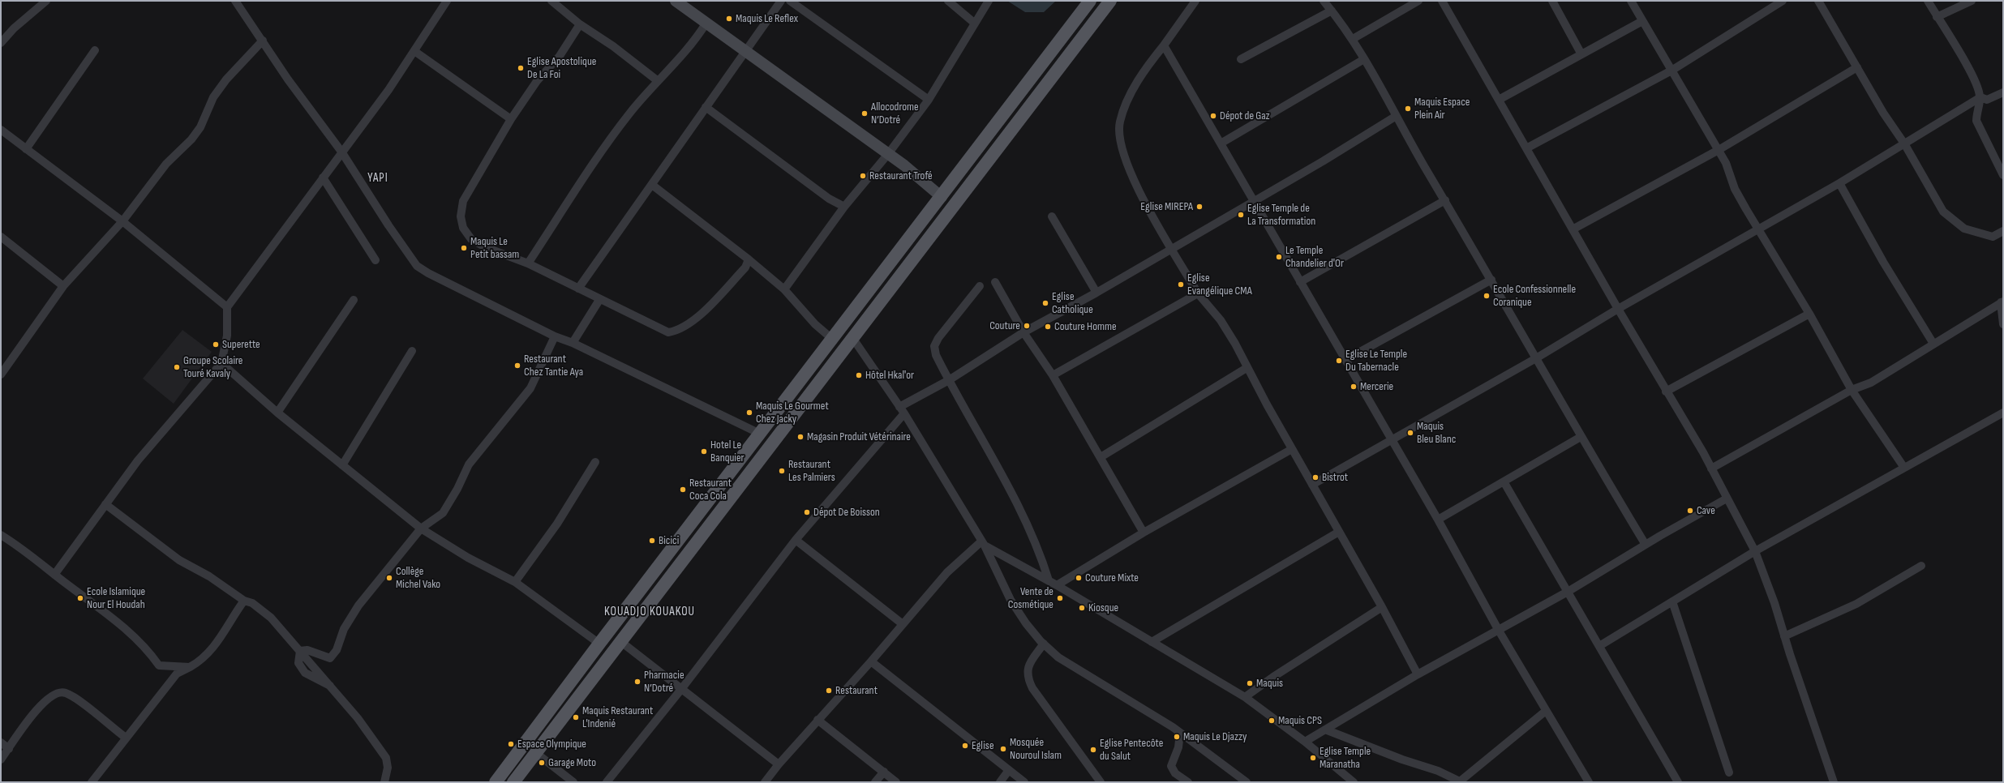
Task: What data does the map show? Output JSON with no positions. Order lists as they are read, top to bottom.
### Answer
{
  "districts": ["YAPI", "KOUADJO KOUAKOU"],
  "places": [
    "Maquis Le Reflex",
    "Eglise Apostolique De La Foi",
    "Maquis Espace Plein Air",
    "Allocodrome N’Dotré",
    "Dépot de Gaz",
    "Restaurant Trofé",
    "Eglise MIREPA",
    "Eglise Temple de La Transformation",
    "Maquis Le Petit bassam",
    "Le Temple Chandelier d'Or",
    "Eglise Evangélique CMA",
    "Ecole Confessionnelle Coranique",
    "Eglise Catholique",
    "Couture",
    "Couture Homme",
    "Superette",
    "Eglise Le Temple Du Tabernacle",
    "Restaurant Chez Tantie Aya",
    "Groupe Scolaire Touré Kavaly",
    "Hôtel Hkal'or",
    "Mercerie",
    "Maquis Le Gourmet Chez Jacky",
    "Maquis Bleu Blanc",
    "Magasin Produit Vétérinaire",
    "Hotel Le Banquier",
    "Restaurant Les Palmiers",
    "Bistrot",
    "Restaurant Coca Cola",
    "Cave",
    "Dépot De Boisson",
    "Bicici",
    "Collège Michel Vako",
    "Couture Mixte",
    "Ecole Islamique Nour El Houdah",
    "Vente de Cosmétique",
    "Kiosque",
    "Pharmacie N’Dotré",
    "Maquis",
    "Restaurant",
    "Maquis Restaurant L'Indenié",
    "Maquis CPS",
    "Maquis Le Djazzy",
    "Espace Olympique",
    "Eglise",
    "Mosquée Nouroul Islam",
    "Eglise Pentecôte du Salut",
    "Eglise Temple Maranatha",
    "Garage Moto"
  ]
}
